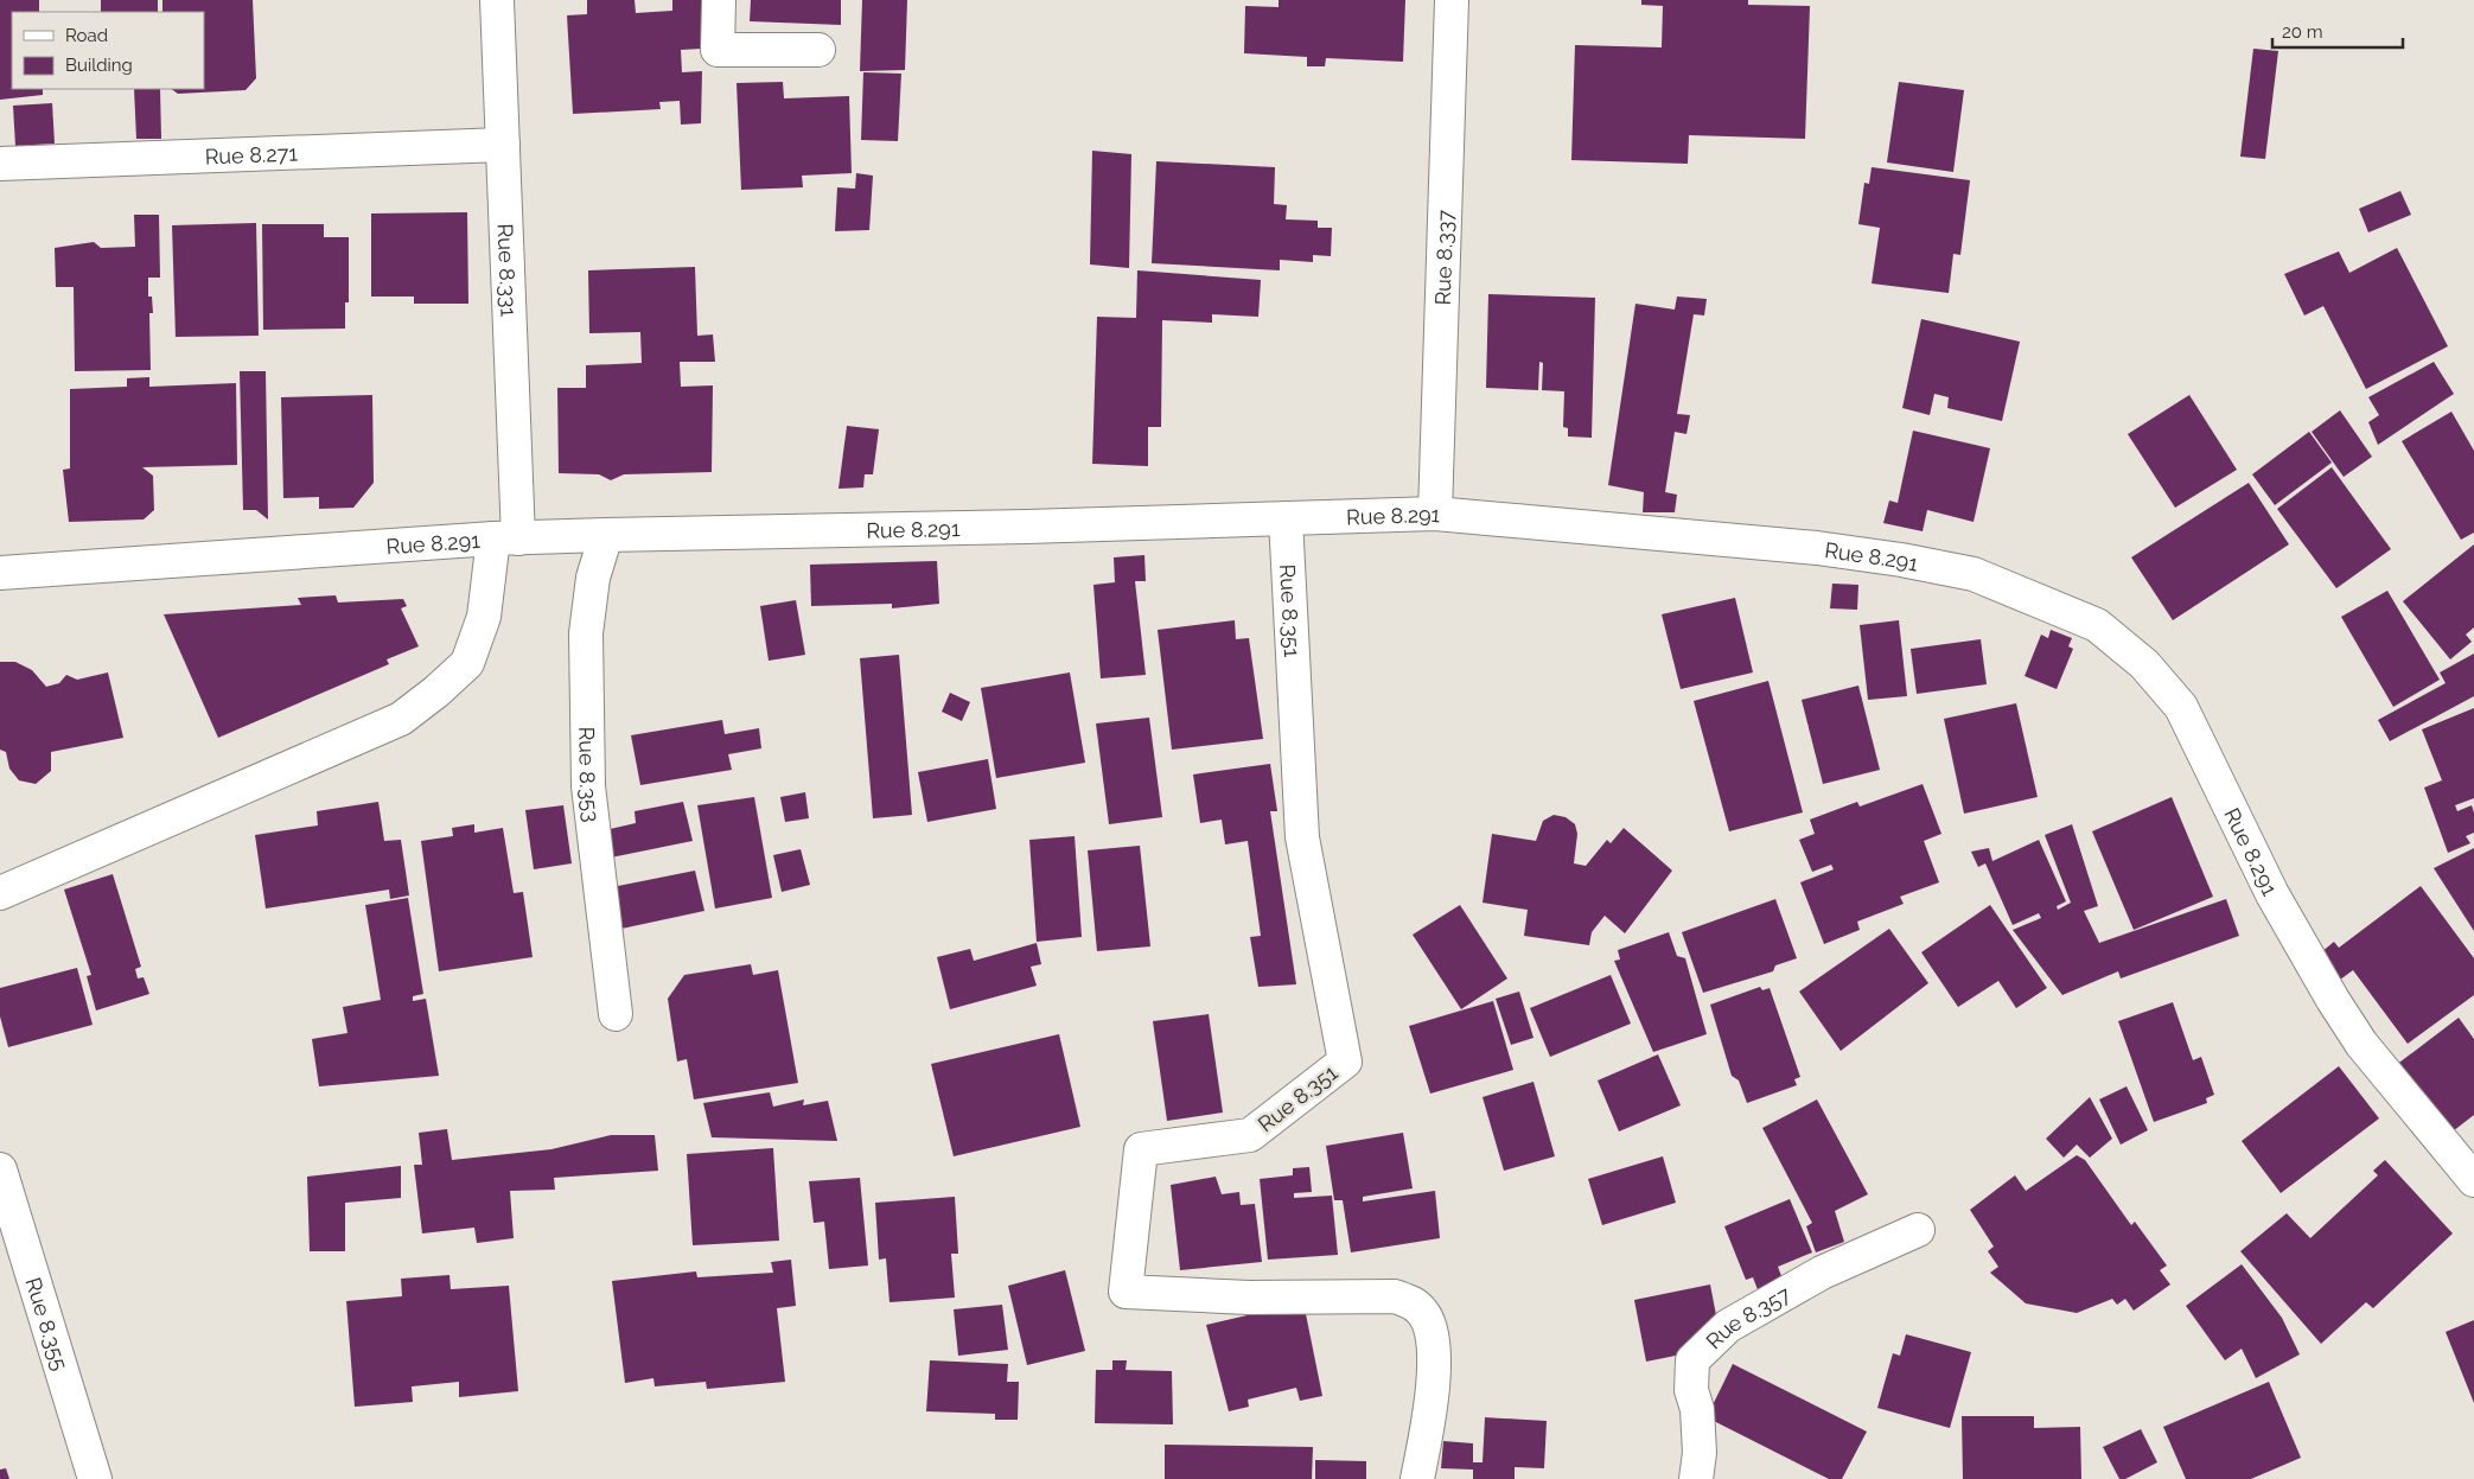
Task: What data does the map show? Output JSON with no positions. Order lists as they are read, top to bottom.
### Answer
{
  "streets": {
    "street": [
      "Rue 8.271",
      "Rue 8.337",
      "Rue 8.331",
      "Rue 8.291",
      "Rue 8.351",
      "Rue 8.353",
      "Rue 8.357",
      "Rue 8.355"
    ]
  },
  "crossings": [
    ["Rue 8.271", "Rue 8.331"],
    ["Rue 8.337", "Rue 8.291"],
    ["Rue 8.331", "Rue 8.291"],
    ["Rue 8.291", "Rue 8.351"],
    ["Rue 8.291", "Rue 8.353"]
  ],
  "legend": ["Road", "Building"],
  "scale_bar": "20 m"
}
